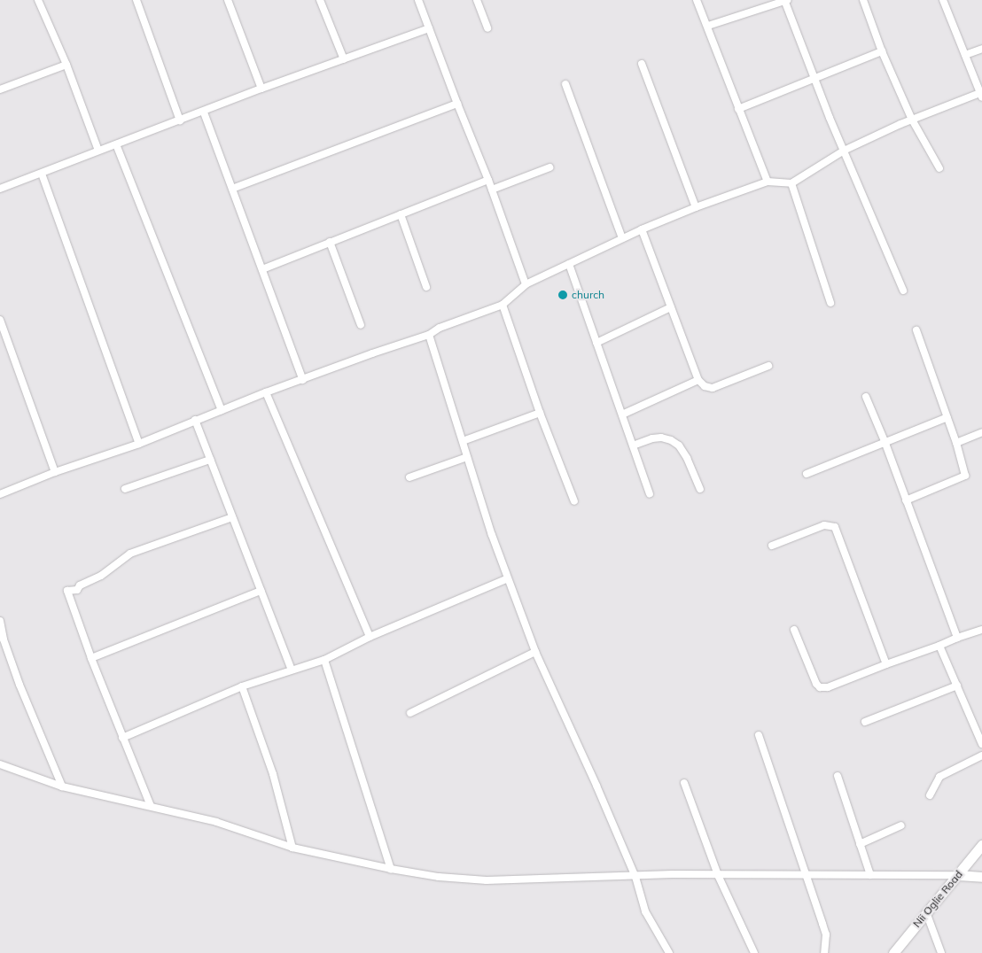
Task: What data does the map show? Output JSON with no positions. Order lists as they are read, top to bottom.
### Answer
{
  "streets": {
    "street": ["Nii Oglie Road"]
  },
  "places": ["church"]
}
